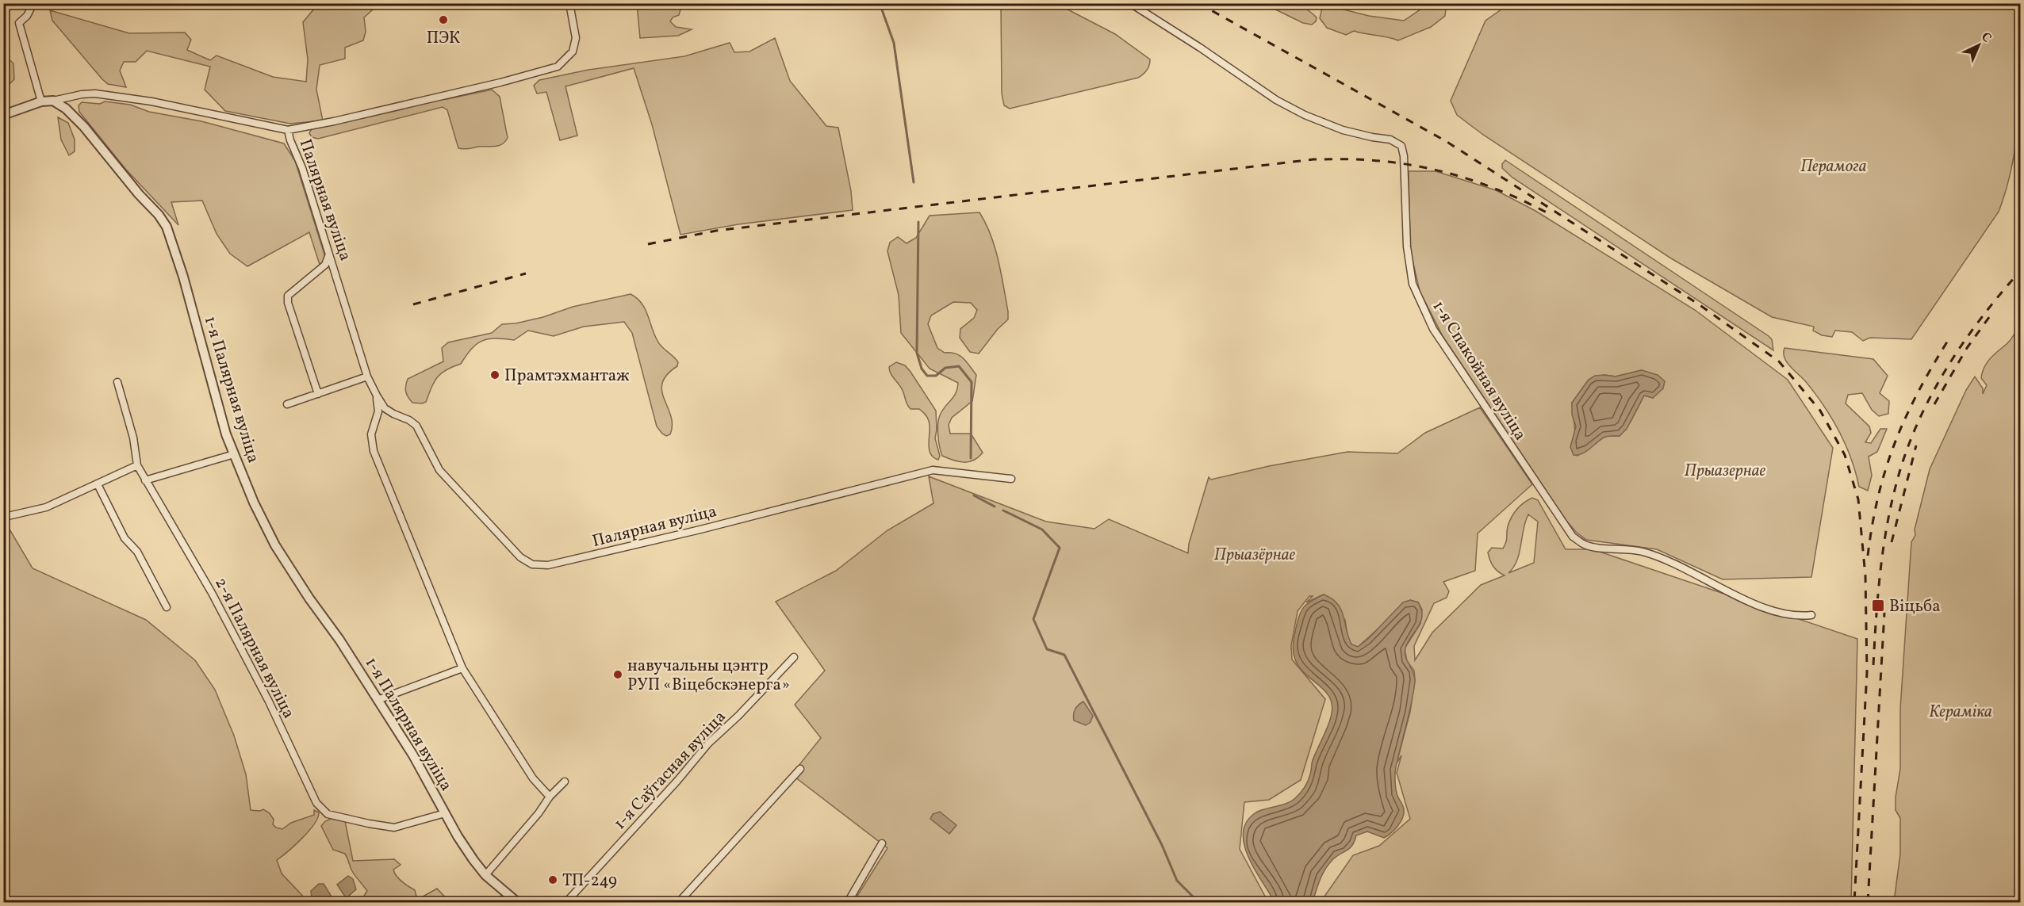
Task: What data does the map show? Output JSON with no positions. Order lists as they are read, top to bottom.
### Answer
{
  "streets": {
    "street": [
      "Палярная вуліца",
      "1-я Спакойная вуліца",
      "1-я Палярная вуліца",
      "2-я Палярная вуліца",
      "1-я Саўгасная вуліца"
    ]
  },
  "crossings": [
    ["Палярная вуліца", "1-я Палярная вуліца"],
    ["1-я Палярная вуліца", "2-я Палярная вуліца"]
  ],
  "parks": [
    "Перамога",
    "Прыазернае",
    "Прыазёрнае",
    "Кераміка"
  ],
  "places": {
    "other": [
      "ПЭК",
      "Прамтэхмантаж",
      "навучальны цэнтр РУП «Віцебскэнерга»",
      "ТП-249"
    ],
    "transit": ["Віцьба"]
  },
  "north": "top right"
}
